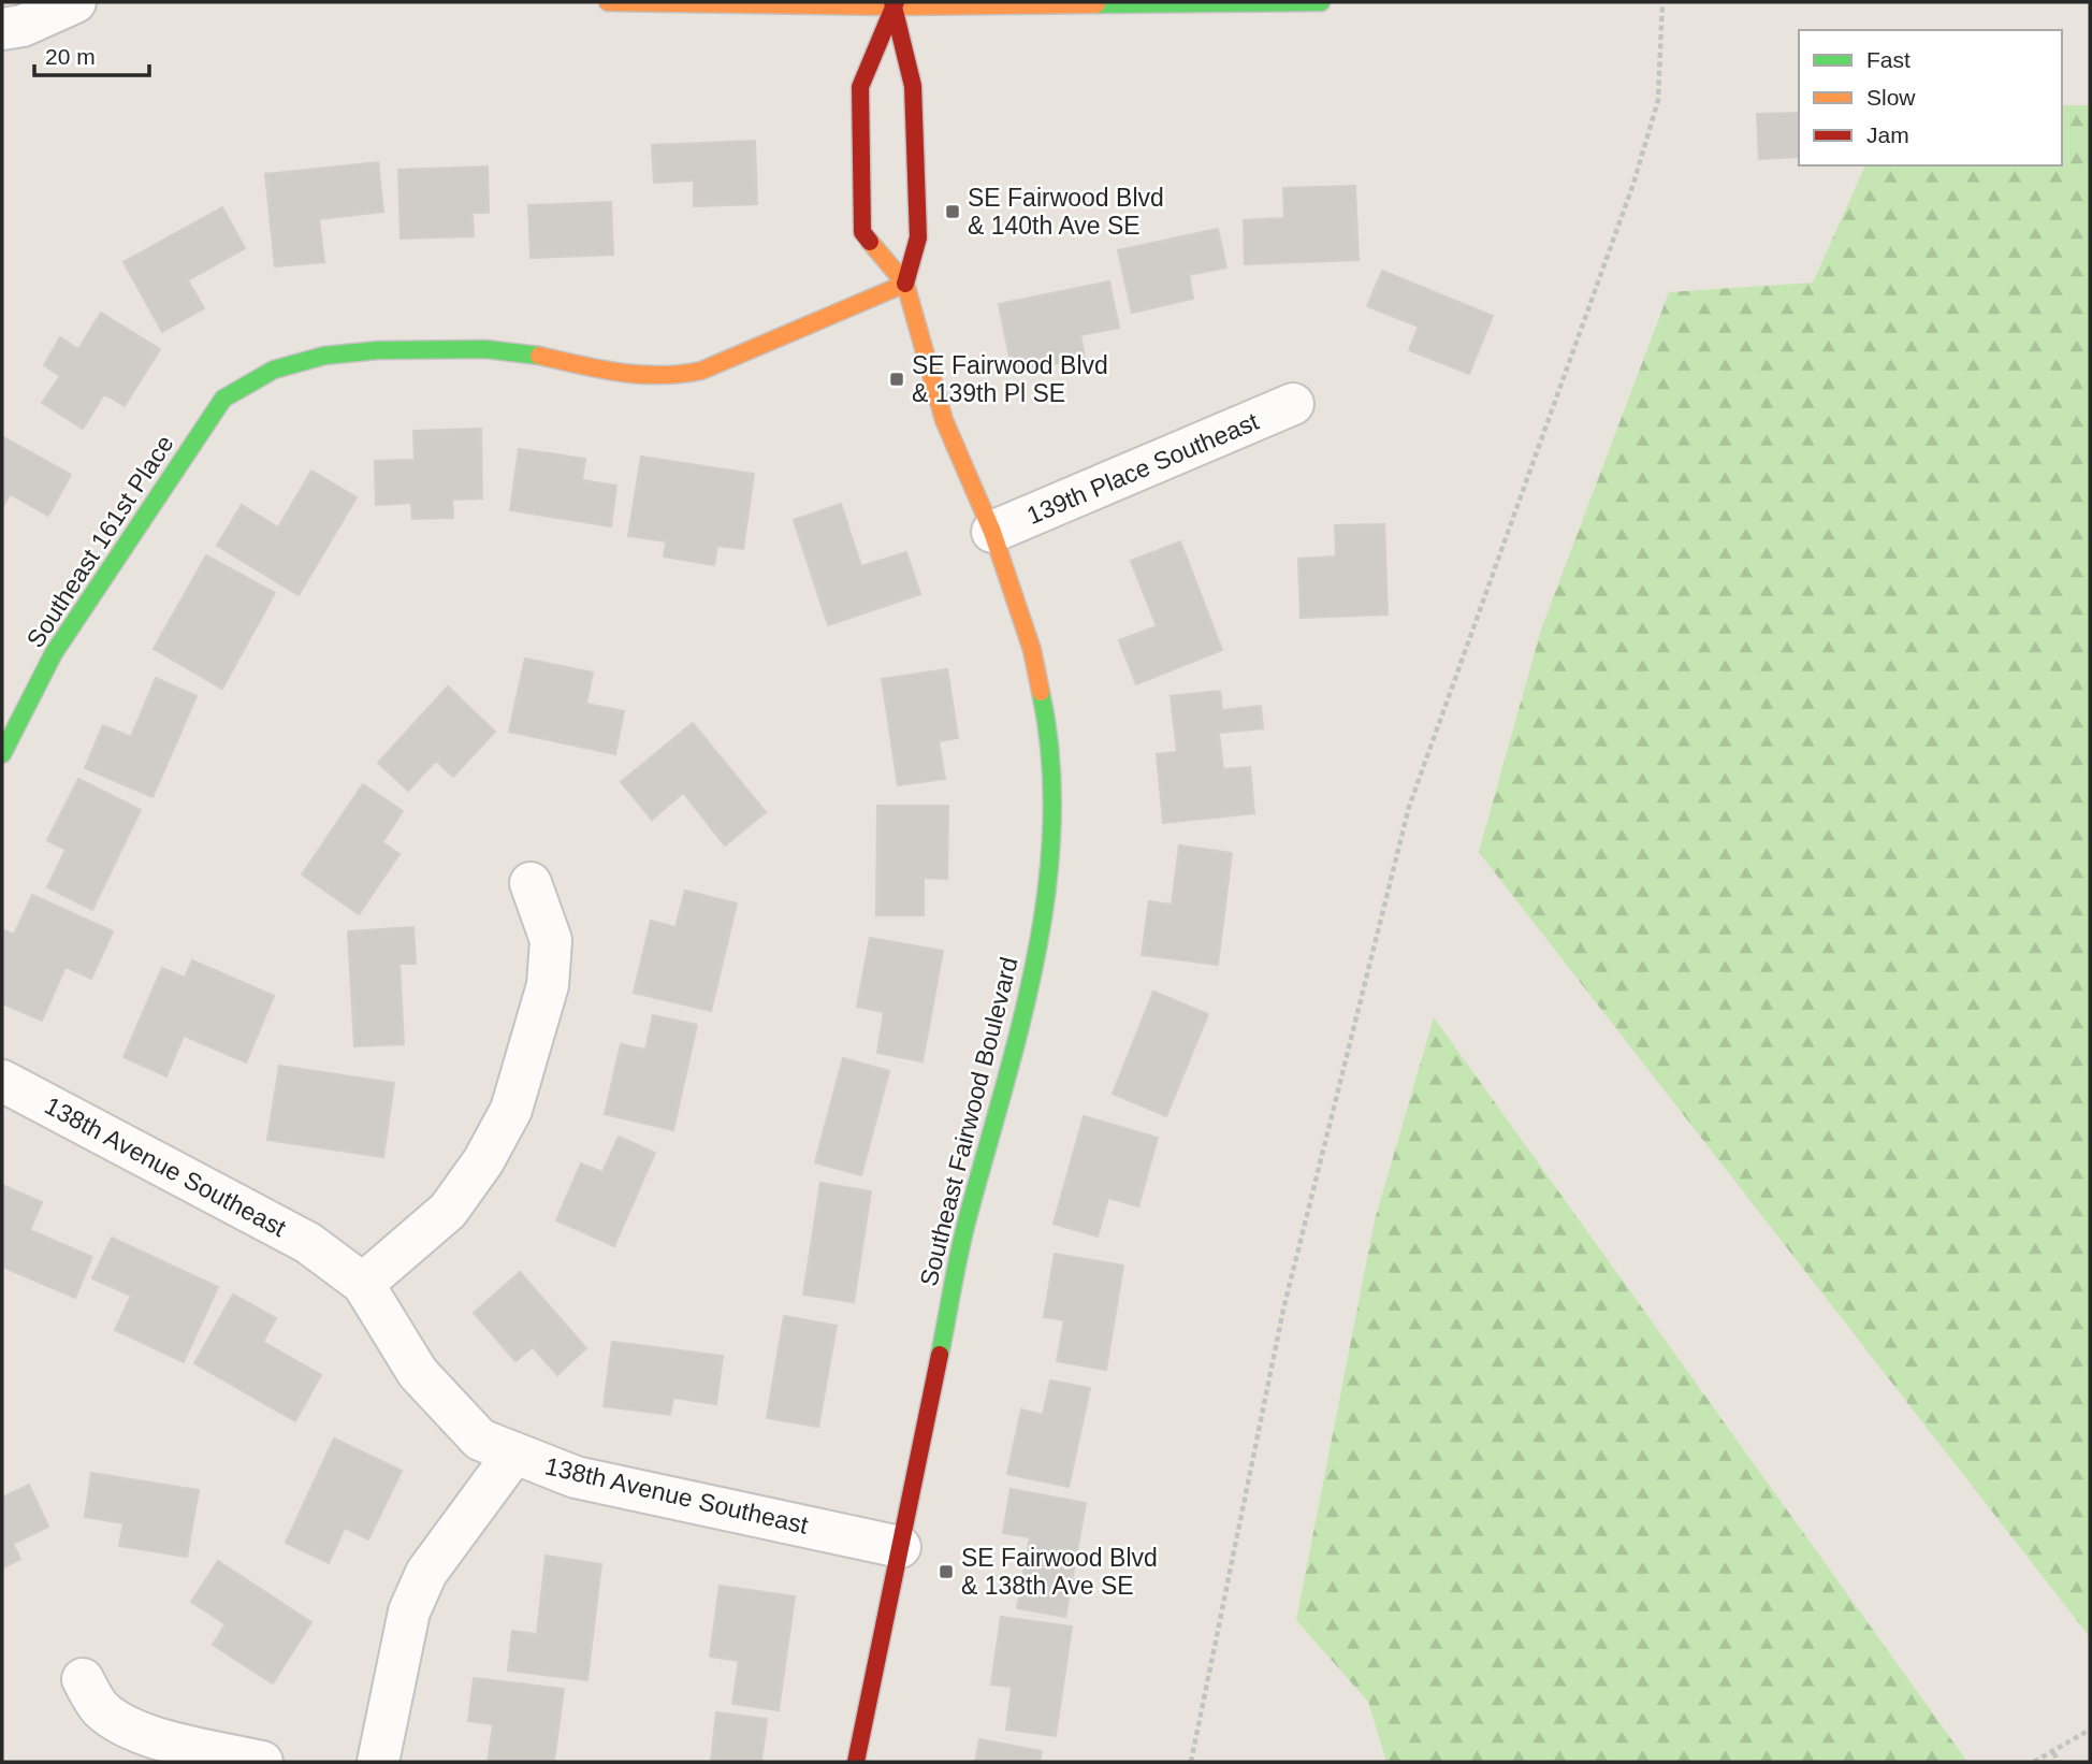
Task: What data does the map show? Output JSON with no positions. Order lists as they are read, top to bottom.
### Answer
{
  "streets": {
    "street": [
      "139th Place Southeast",
      "Southeast 161st Place",
      "Southeast Fairwood Boulevard",
      "138th Avenue Southeast"
    ]
  },
  "crossings": [
    ["139th Place Southeast", "Southeast Fairwood Boulevard"],
    ["Southeast 161st Place", "Southeast Fairwood Boulevard"],
    ["Southeast Fairwood Boulevard", "138th Avenue Southeast"]
  ],
  "places": {
    "transit": ["SE Fairwood Blvd & 140th Ave SE", "SE Fairwood Blvd & 139th Pl SE", "SE Fairwood Blvd & 138th Ave SE"]
  },
  "legend": ["Fast", "Slow", "Jam"],
  "scale_bar": "20 m"
}
